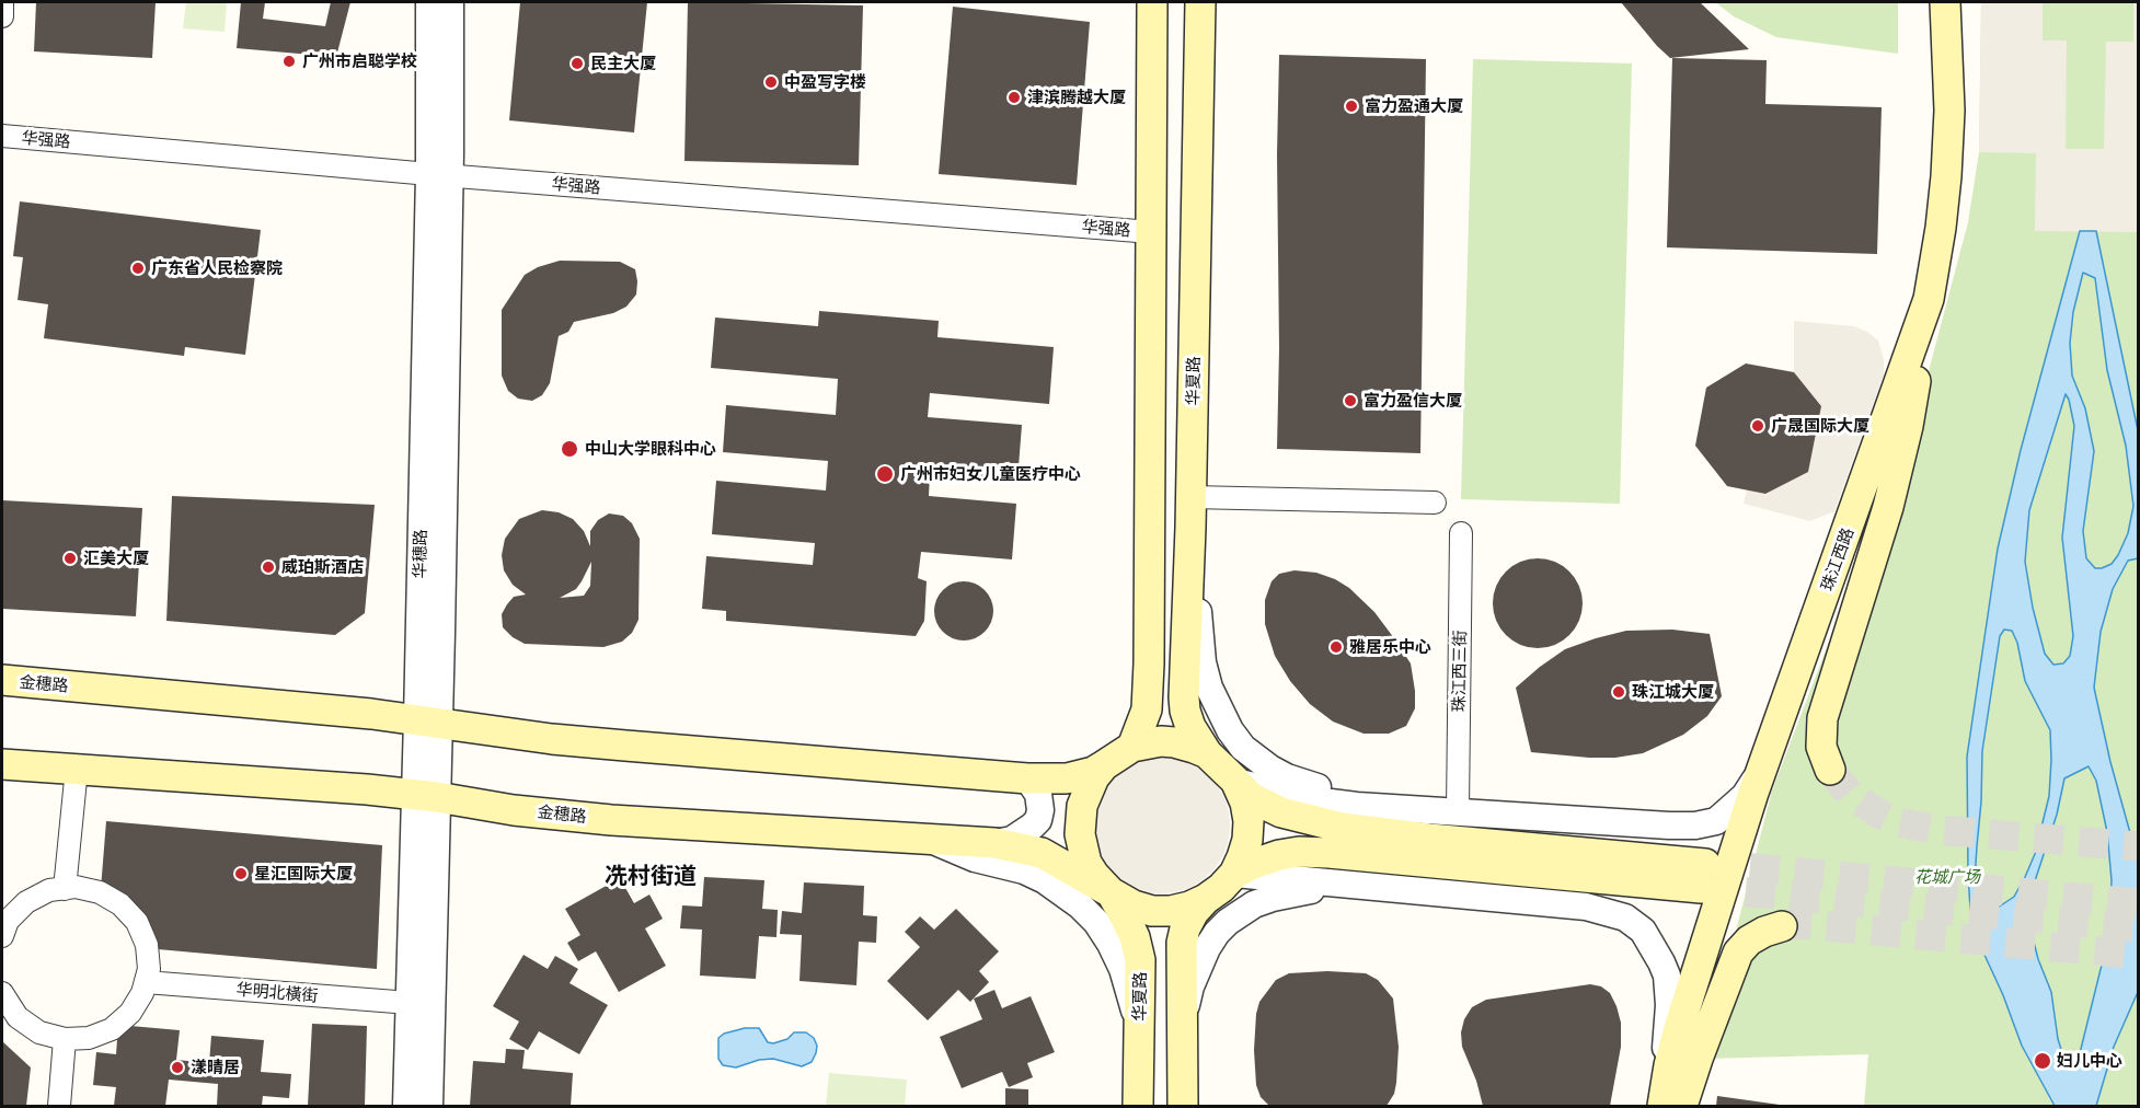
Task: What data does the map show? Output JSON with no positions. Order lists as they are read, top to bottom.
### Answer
{
  "streets": {
    "main road": ["华夏路", "珠江西路", "金穗路"],
    "street": [
      "华强路",
      "华穗路",
      "珠江西三街",
      "华明北橫街"
    ]
  },
  "crossings": [
    ["华强路", "华穗路"],
    ["华夏路", "金穗路"],
    ["华穗路", "金穗路"],
    ["华穗路", "华明北橫街"]
  ],
  "districts": ["冼村街道"],
  "parks": ["花城广场"],
  "places": [
    "广州市启聪学校",
    "民主大厦",
    "中盈写字楼",
    "津滨腾越大厦",
    "富力盈通大厦",
    "广东省人民检察院",
    "富力盈信大厦",
    "广晟国际大厦",
    "中山大学眼科中心",
    "广州市妇女儿童医疗中心",
    "汇美大厦",
    "威珀斯酒店",
    "雅居乐中心",
    "珠江城大厦",
    "星汇国际大厦",
    "妇儿中心",
    "漾晴居"
  ]
}
